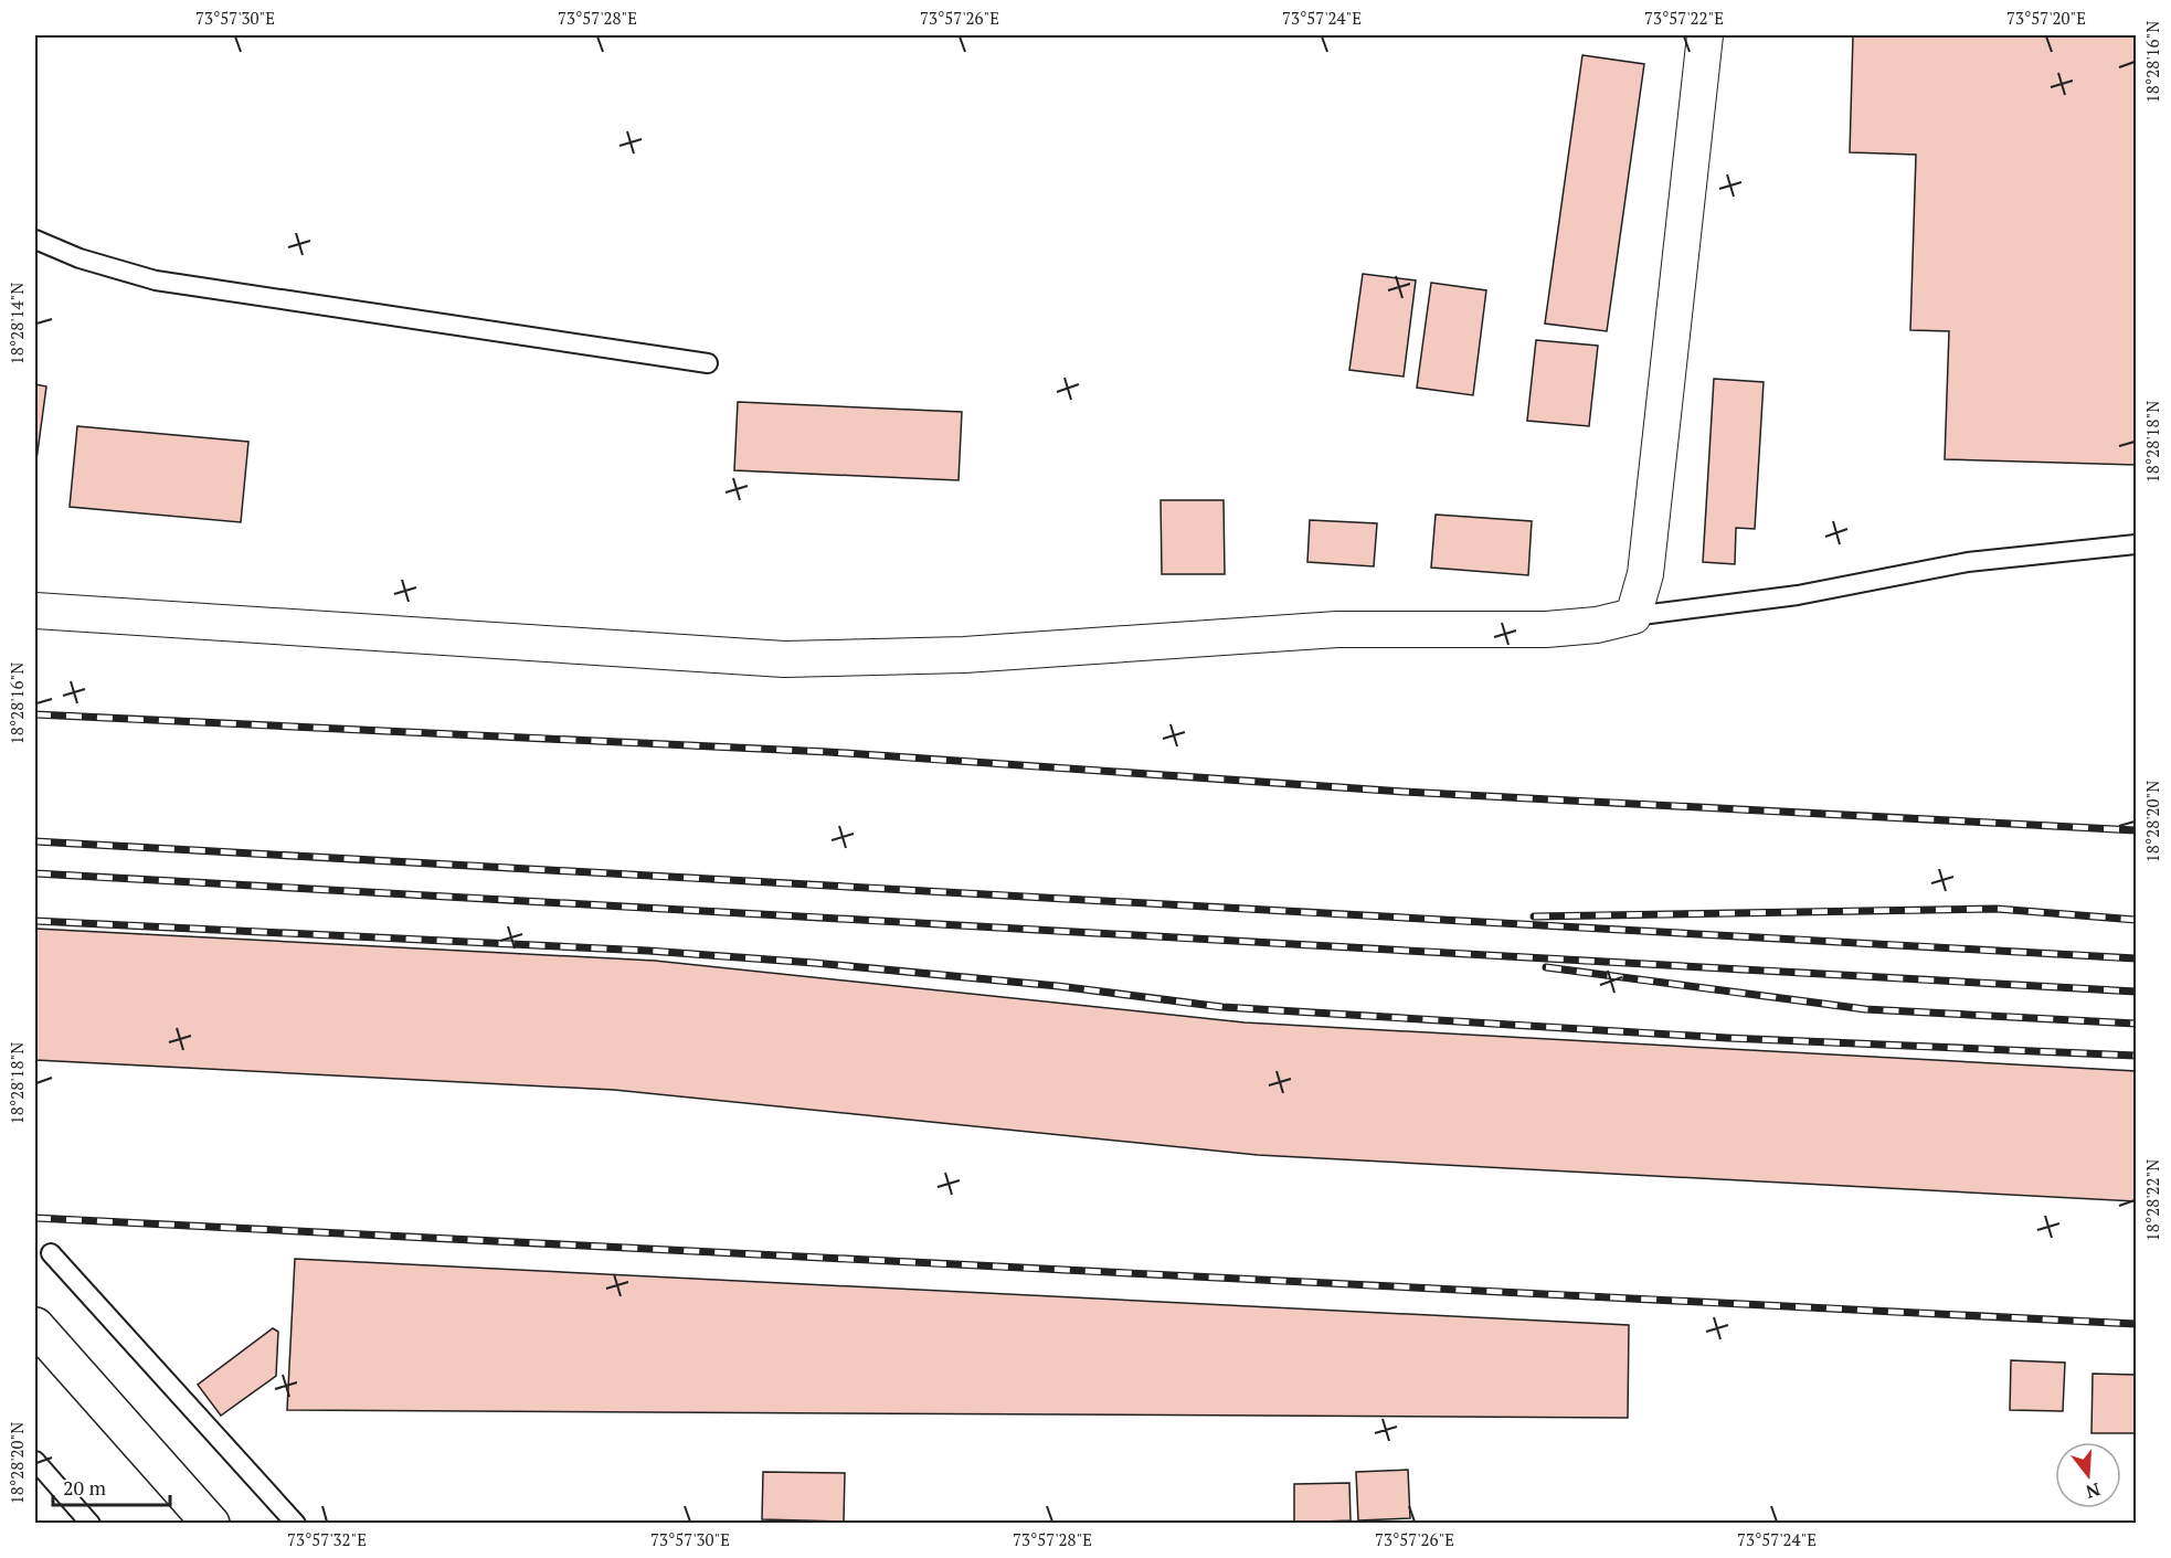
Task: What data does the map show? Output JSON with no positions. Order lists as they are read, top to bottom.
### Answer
{
  "scale_bar": "20 m",
  "north": "bottom",
  "coordinates": [
    "73°57'30\"E",
    "73°57'28\"E",
    "73°57'26\"E",
    "73°57'24\"E",
    "73°57'22\"E",
    "73°57'20\"E",
    "18°28'16\"N",
    "18°28'14\"N",
    "18°28'18\"N",
    "18°28'20\"N",
    "18°28'22\"N",
    "73°57'32\"E"
  ]
}
